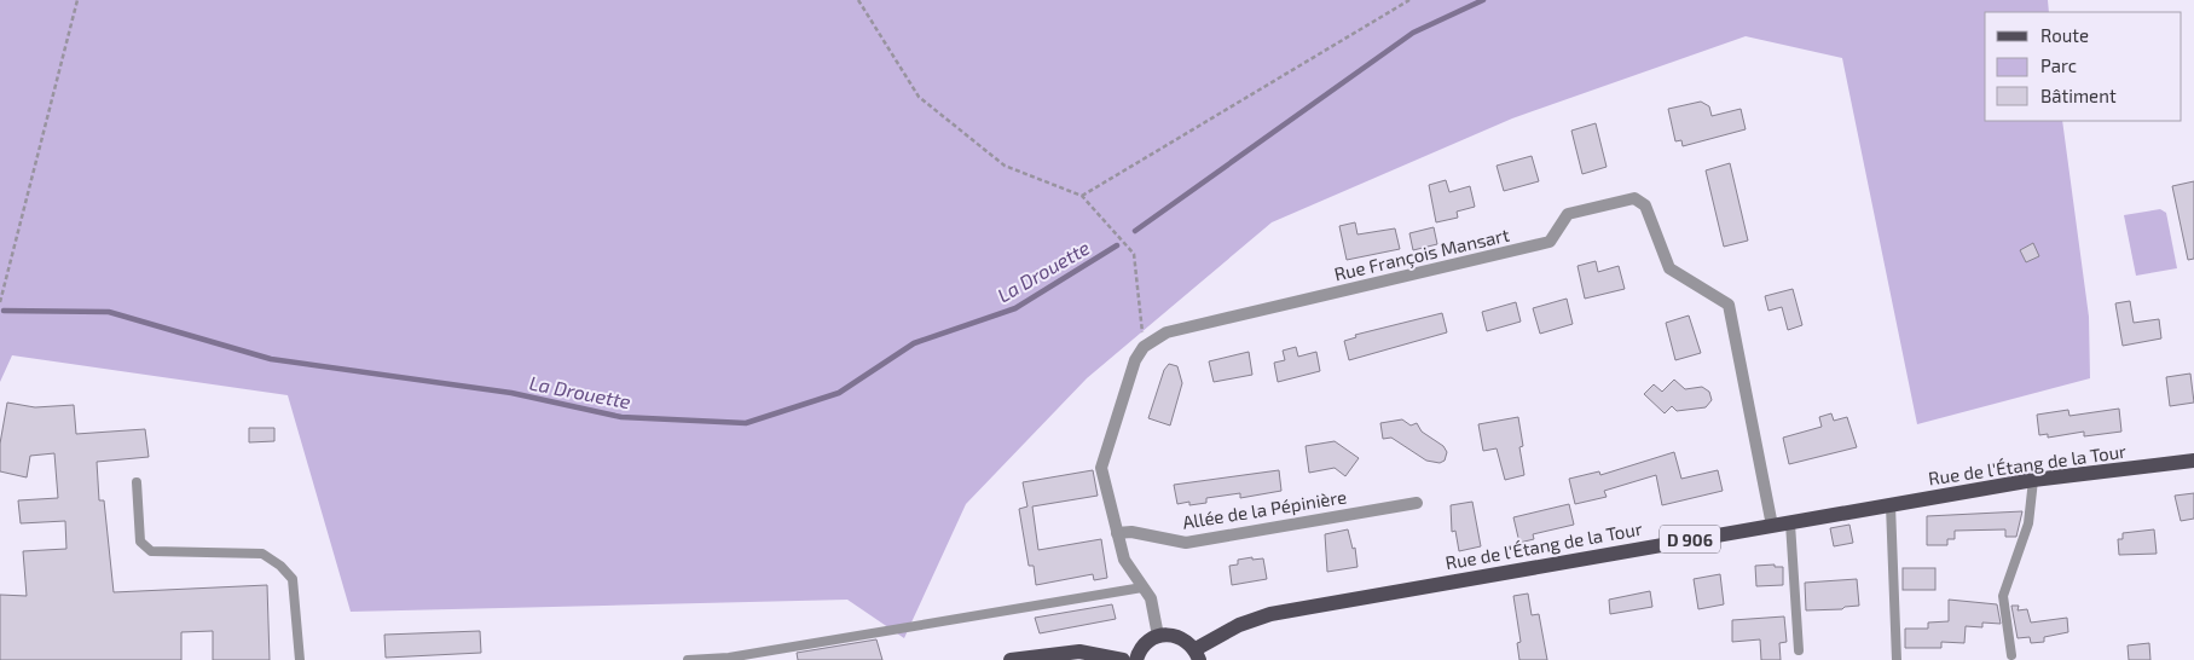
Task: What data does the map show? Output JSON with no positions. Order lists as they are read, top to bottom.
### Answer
{
  "streets": {
    "main road": ["Rue de l'Étang de la Tour", "D 906"],
    "street": ["Rue François Mansart", "Allée de la Pépinière"]
  },
  "crossings": [
    ["Rue François Mansart", "Rue de l'Étang de la Tour"]
  ],
  "water": ["La Drouette"],
  "legend": ["Route", "Parc", "Bâtiment"]
}
